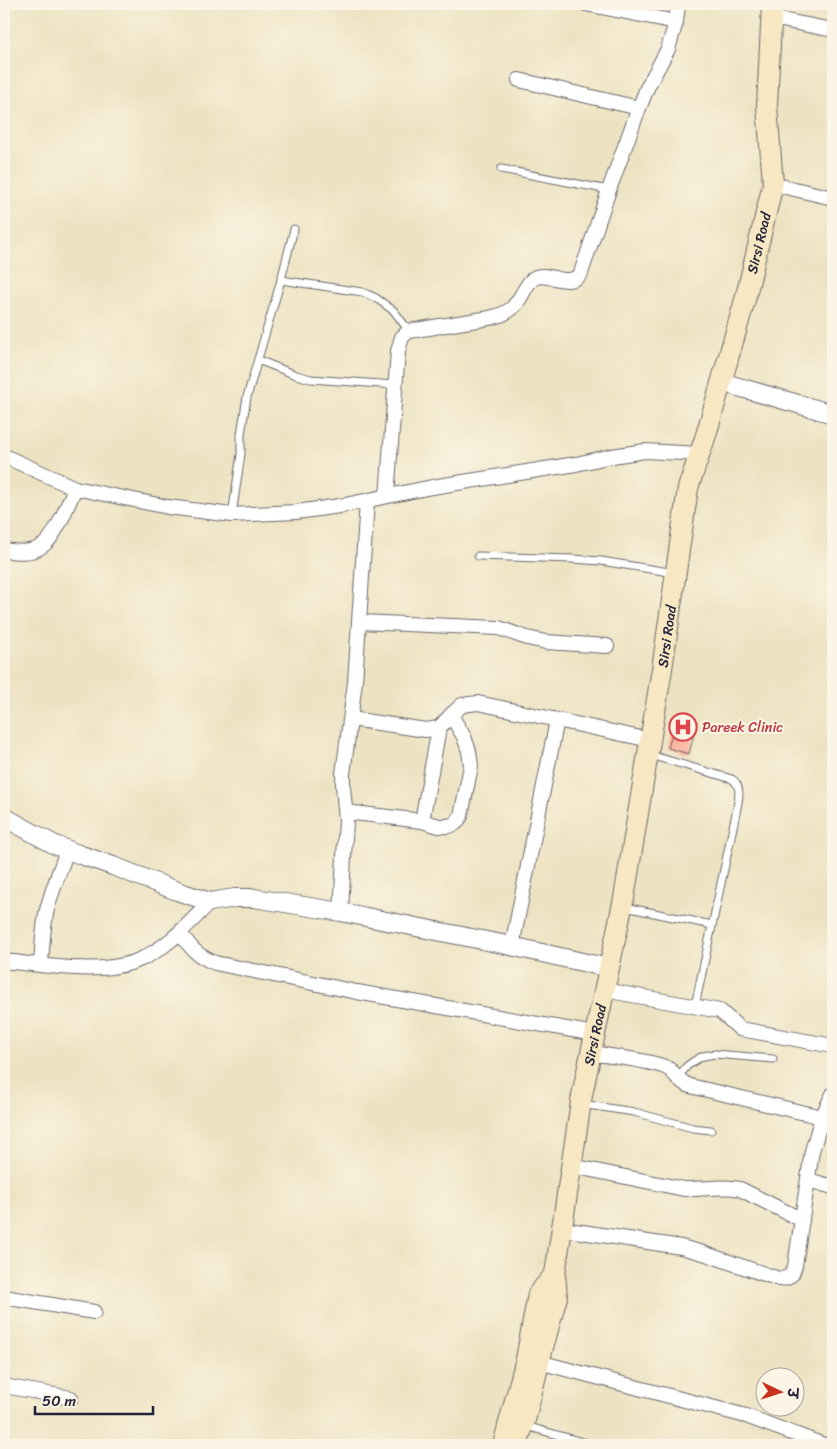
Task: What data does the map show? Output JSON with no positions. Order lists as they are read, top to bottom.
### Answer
{
  "streets": {
    "main road": ["Sirsi Road"]
  },
  "places": {
    "hospital": ["Pareek Clinic"]
  },
  "scale_bar": "50 m",
  "north": "right"
}
